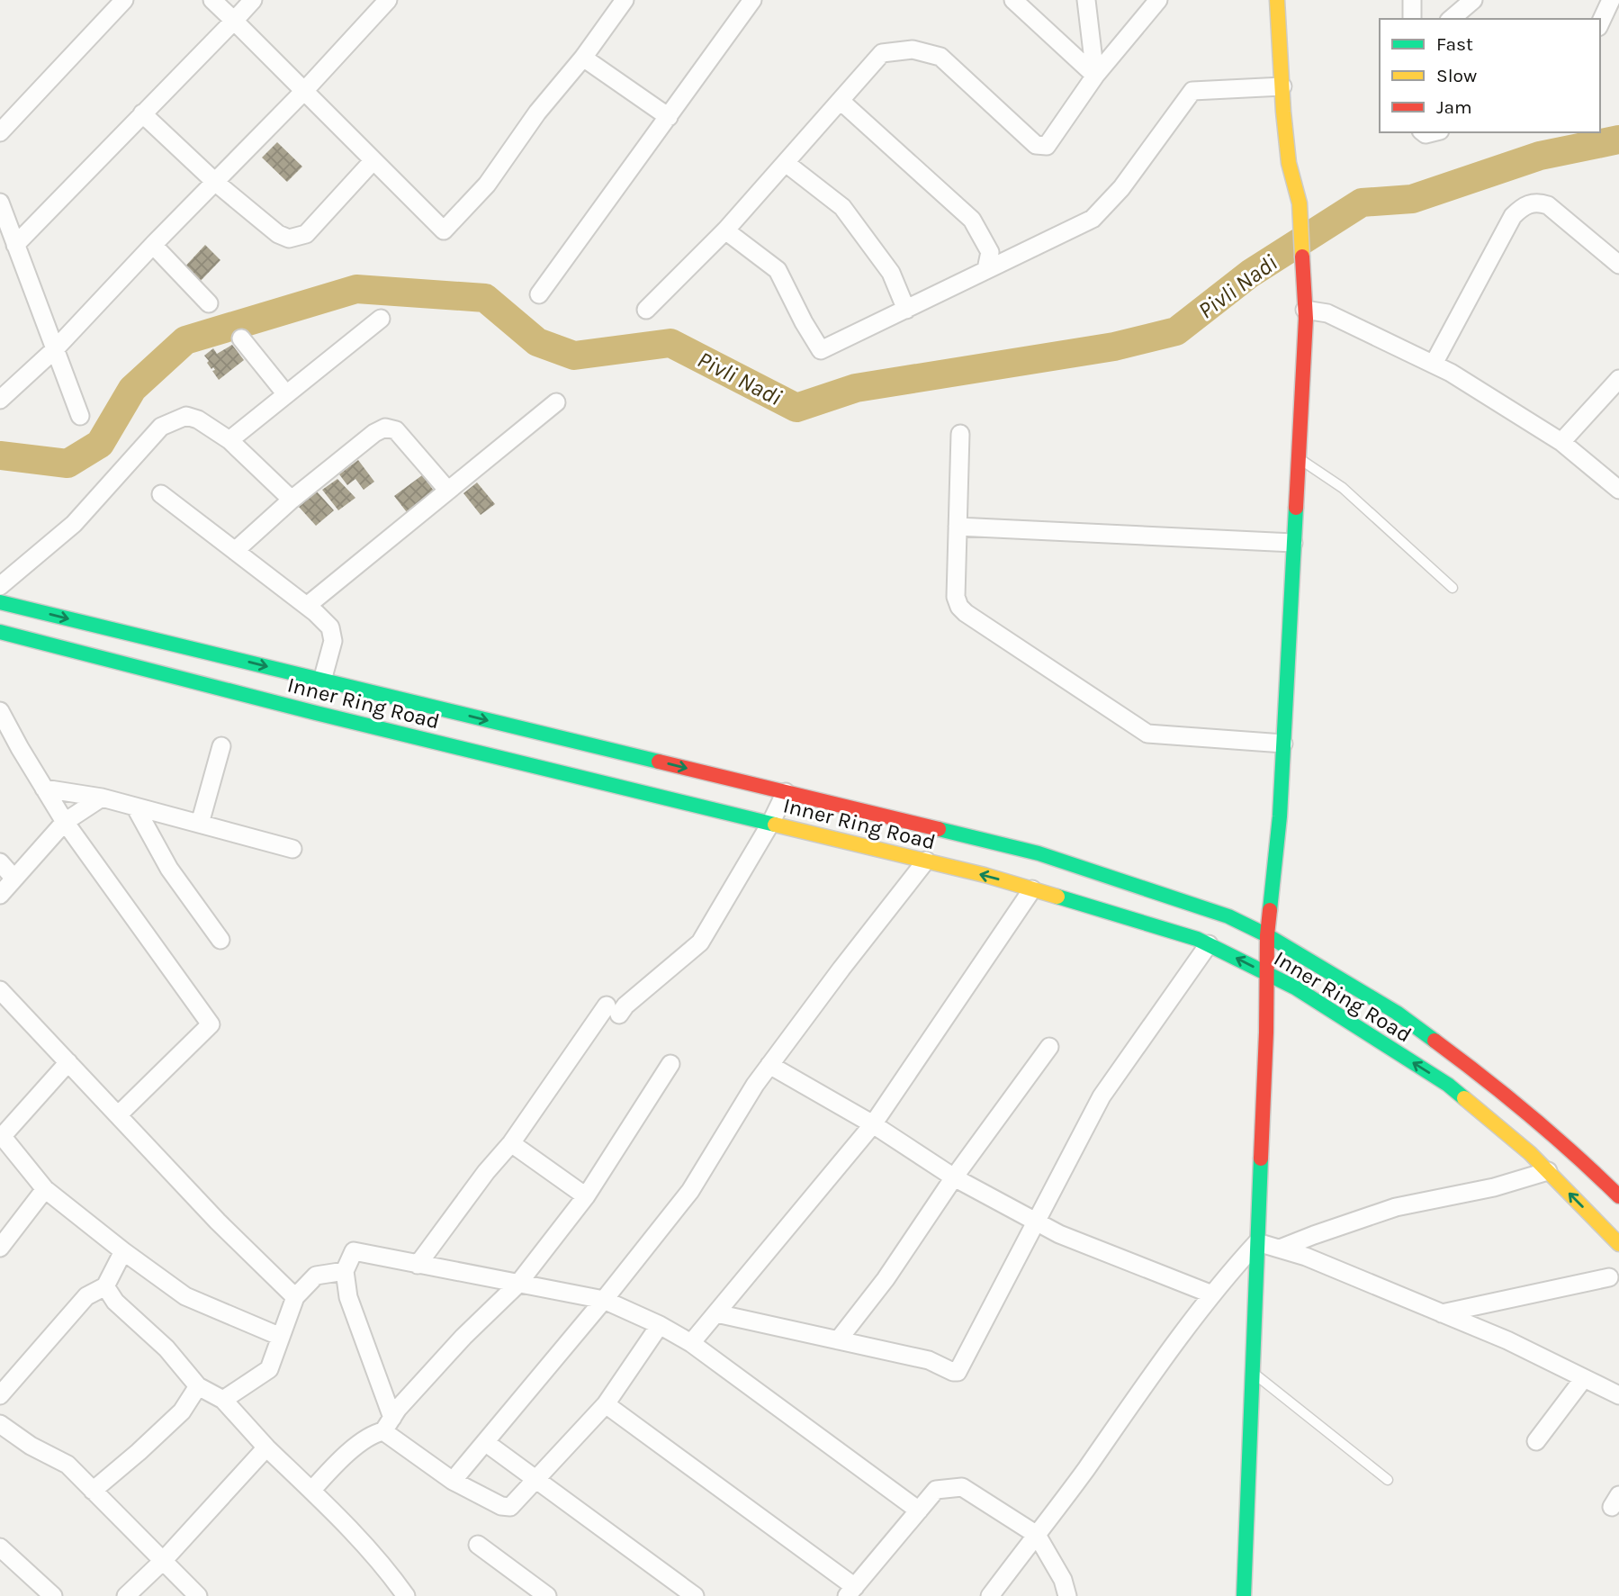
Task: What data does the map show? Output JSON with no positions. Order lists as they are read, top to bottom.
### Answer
{
  "streets": {
    "main road": ["Inner Ring Road"]
  },
  "water": ["Pivli Nadi"],
  "legend": ["Fast", "Slow", "Jam"]
}
